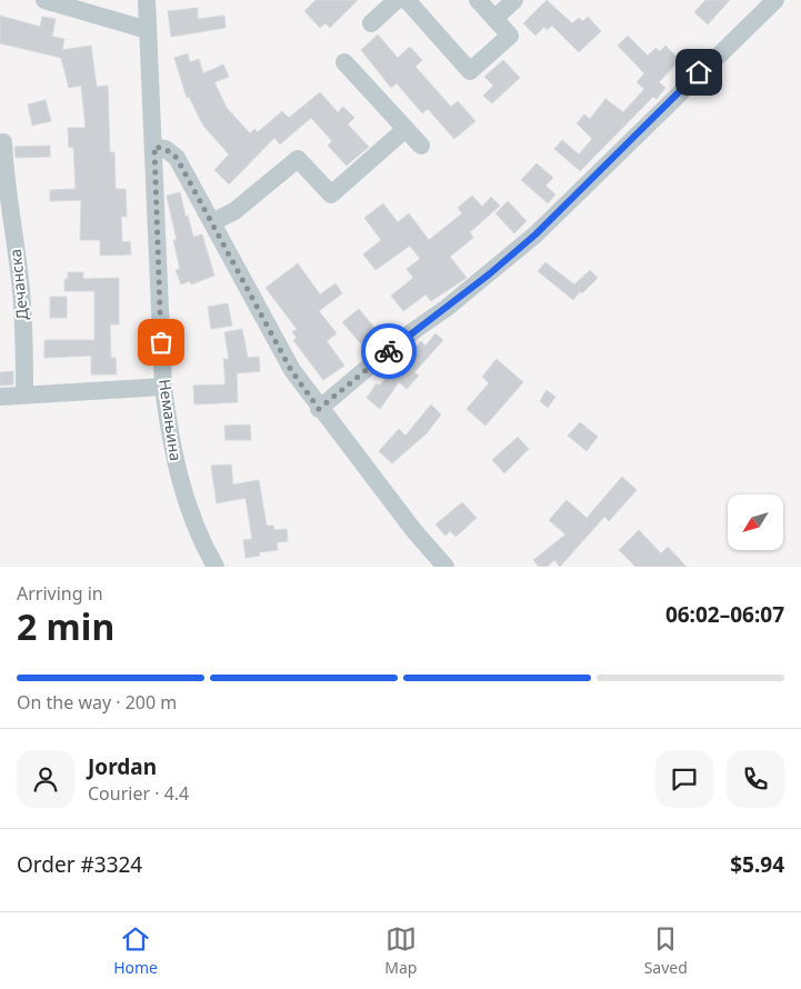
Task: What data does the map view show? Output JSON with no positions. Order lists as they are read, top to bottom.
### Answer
{
  "streets": {
    "street": ["Дечанска", "Немањина"]
  },
  "north": "bottom left",
  "page": {
    "heading": ["2 min", "Arriving in", "06:02–06:07"],
    "panel": [
      "Jordan",
      "Courier · 4.4",
      "Order #3324",
      "$5.94"
    ],
    "bar": "On the way · 200 m",
    "tabs": ["Home", "Map", "Saved"]
  }
}
